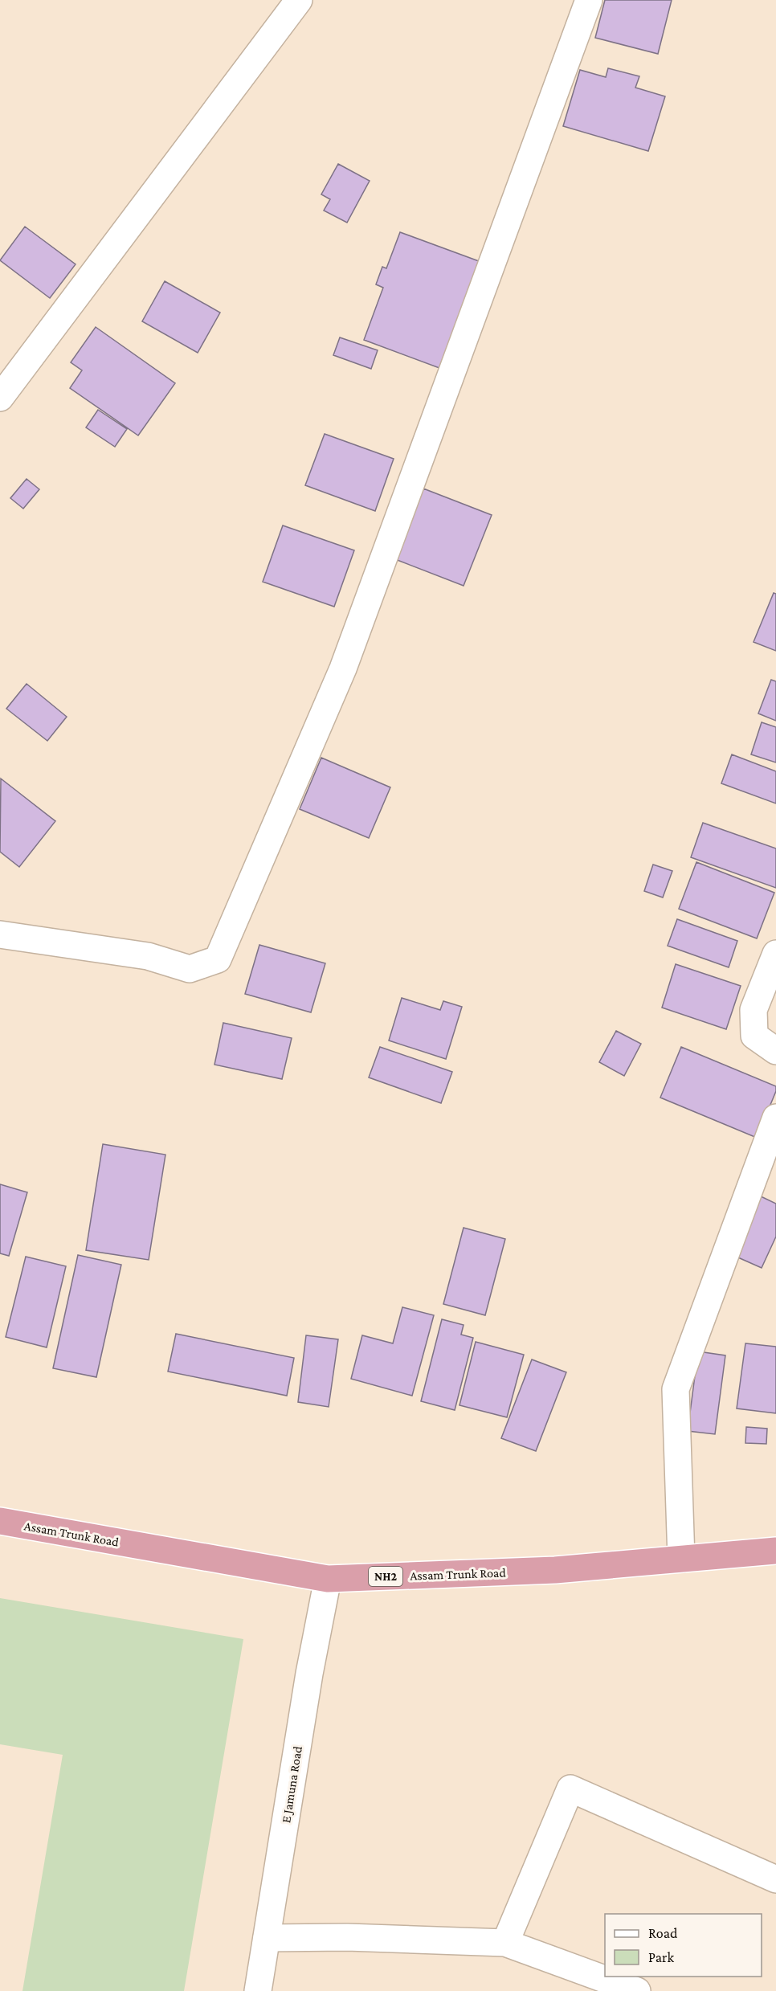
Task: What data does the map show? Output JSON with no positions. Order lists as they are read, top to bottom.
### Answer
{
  "streets": {
    "highway": ["Assam Trunk Road", "NH2"],
    "street": ["E Jamuna Road"]
  },
  "crossings": [
    ["Assam Trunk Road", "E Jamuna Road"]
  ],
  "legend": ["Road", "Park"]
}
